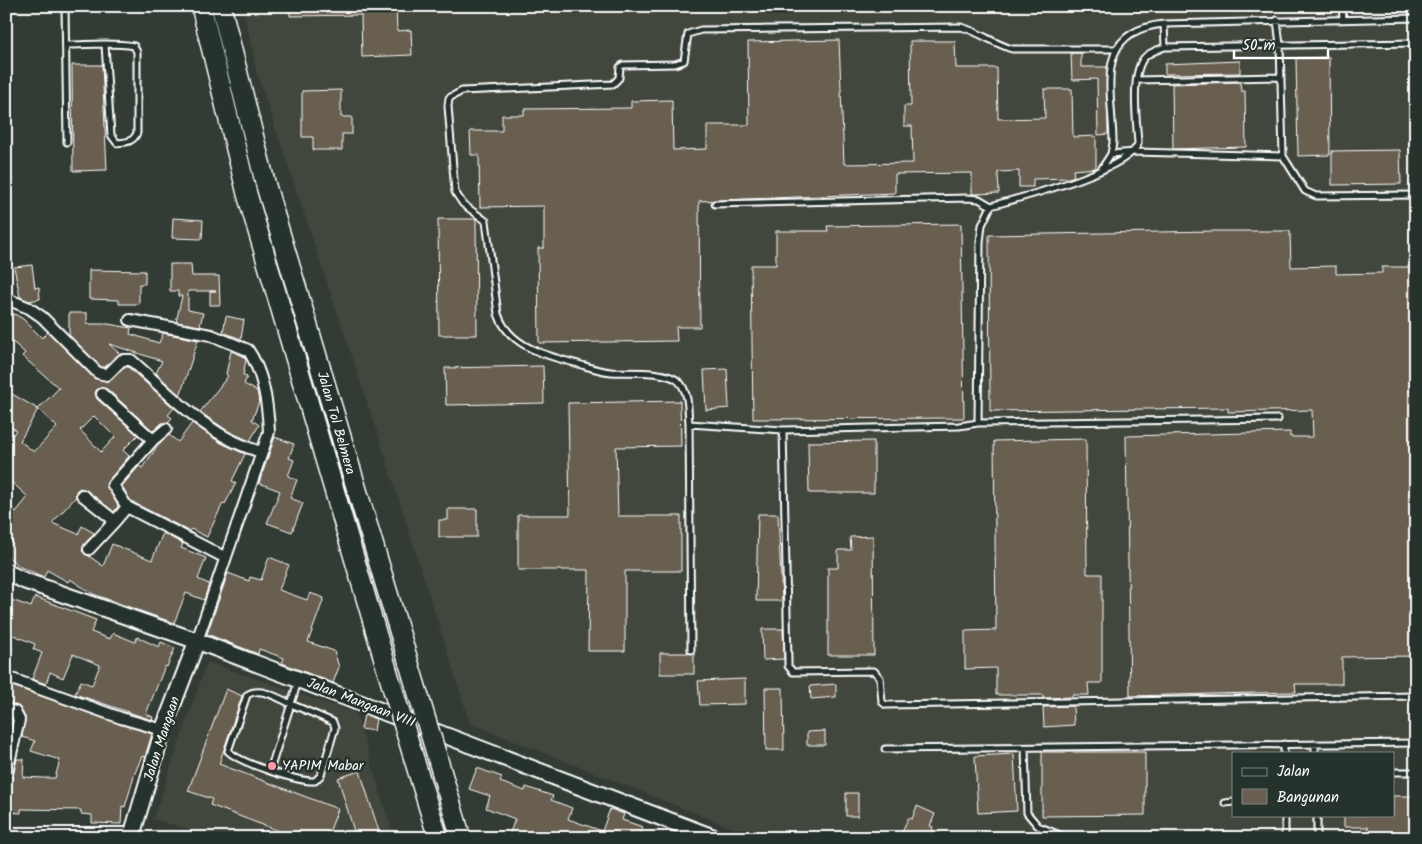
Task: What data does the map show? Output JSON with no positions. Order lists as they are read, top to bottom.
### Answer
{
  "streets": {
    "highway": ["Jalan Tol Belmera"],
    "street": ["Jalan Mangaan VIII", "Jalan Mangaan"]
  },
  "crossings": [
    ["Jalan Mangaan VIII", "Jalan Mangaan"]
  ],
  "places": ["YAPIM Mabar"],
  "legend": ["Jalan", "Bangunan"],
  "scale_bar": "50 m"
}
